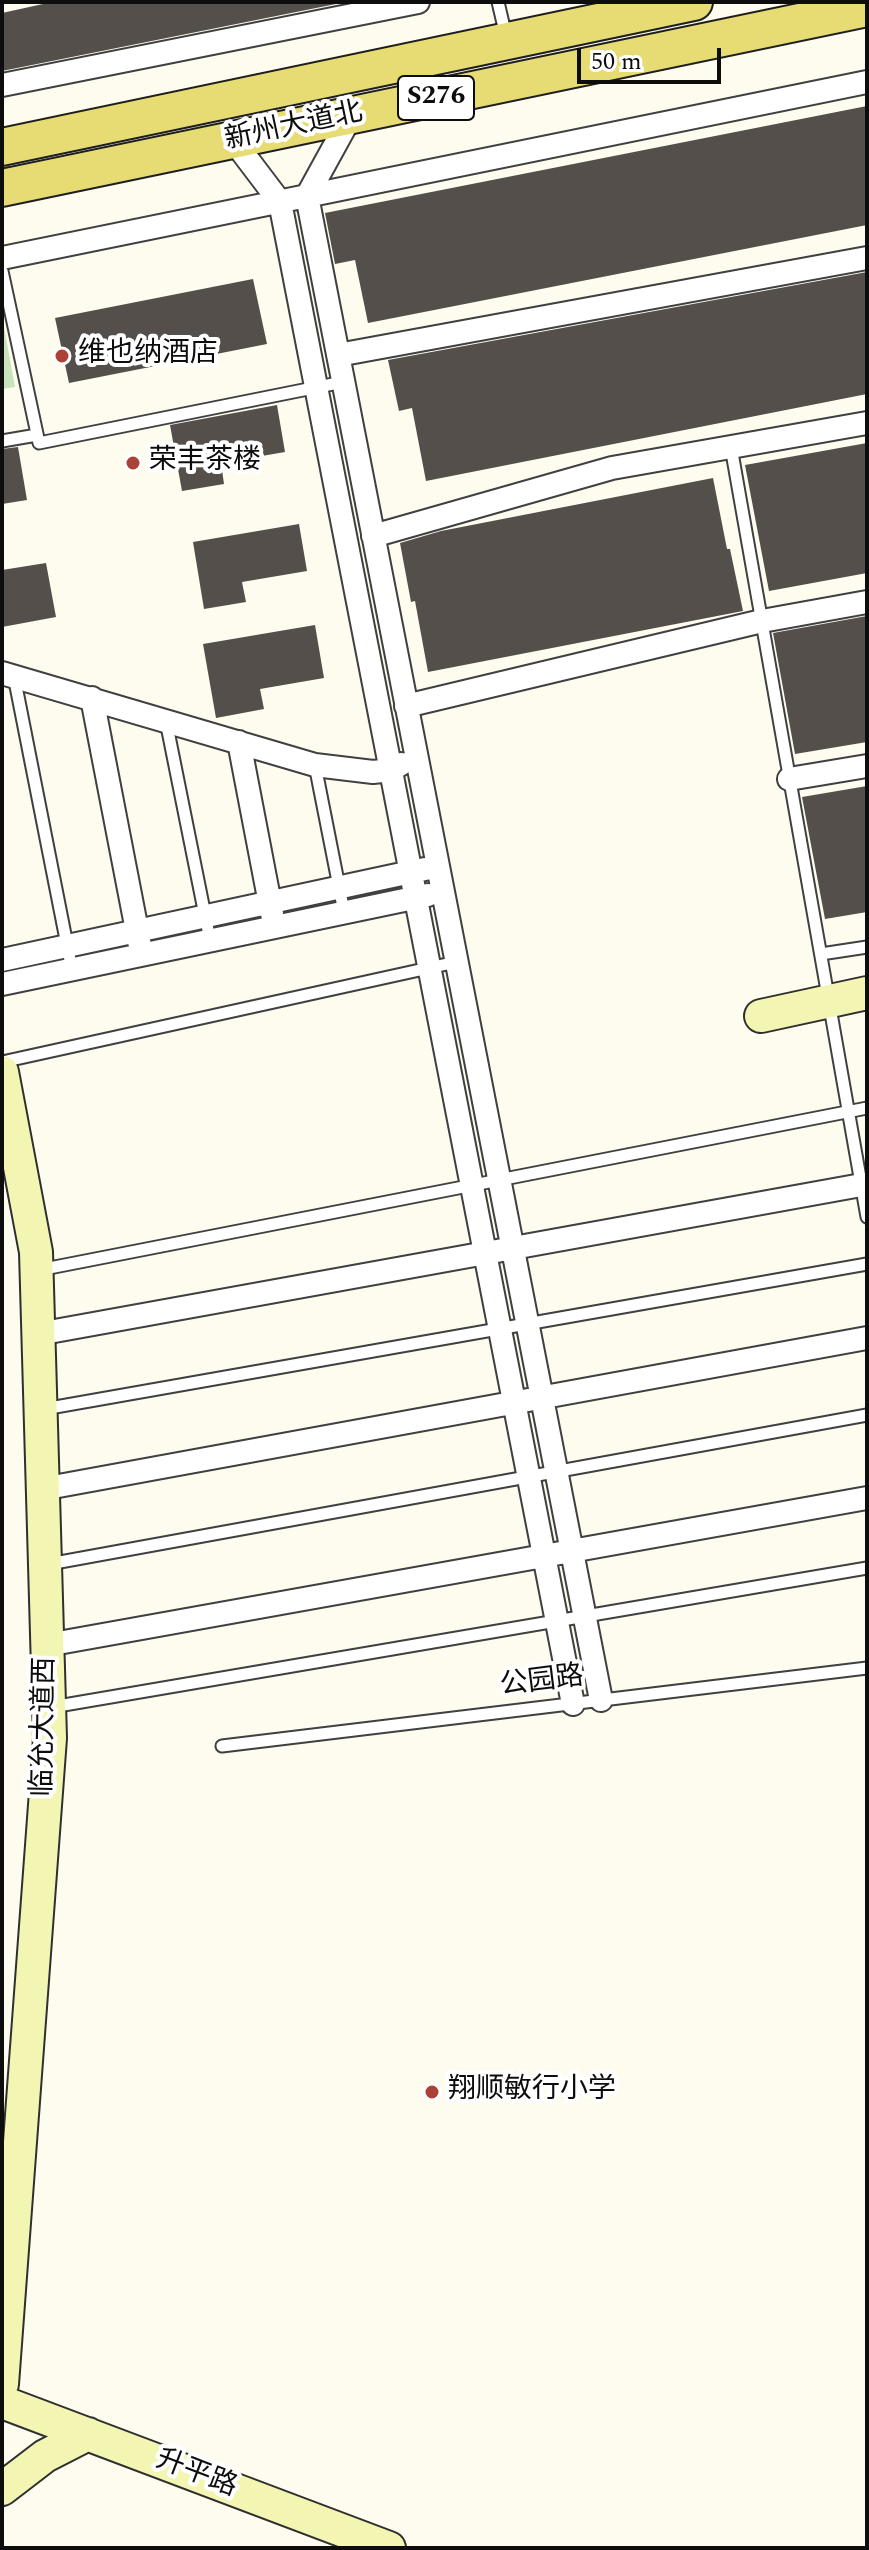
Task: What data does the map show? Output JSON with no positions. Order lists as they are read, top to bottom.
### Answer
{
  "streets": {
    "main road": [
      "S276",
      "新州大道北",
      "临允大道西",
      "升平路"
    ],
    "lane": ["公园路"]
  },
  "places": ["维也纳酒店", "荣丰茶楼", "翔顺敏行小学"],
  "scale_bar": "50 m"
}
